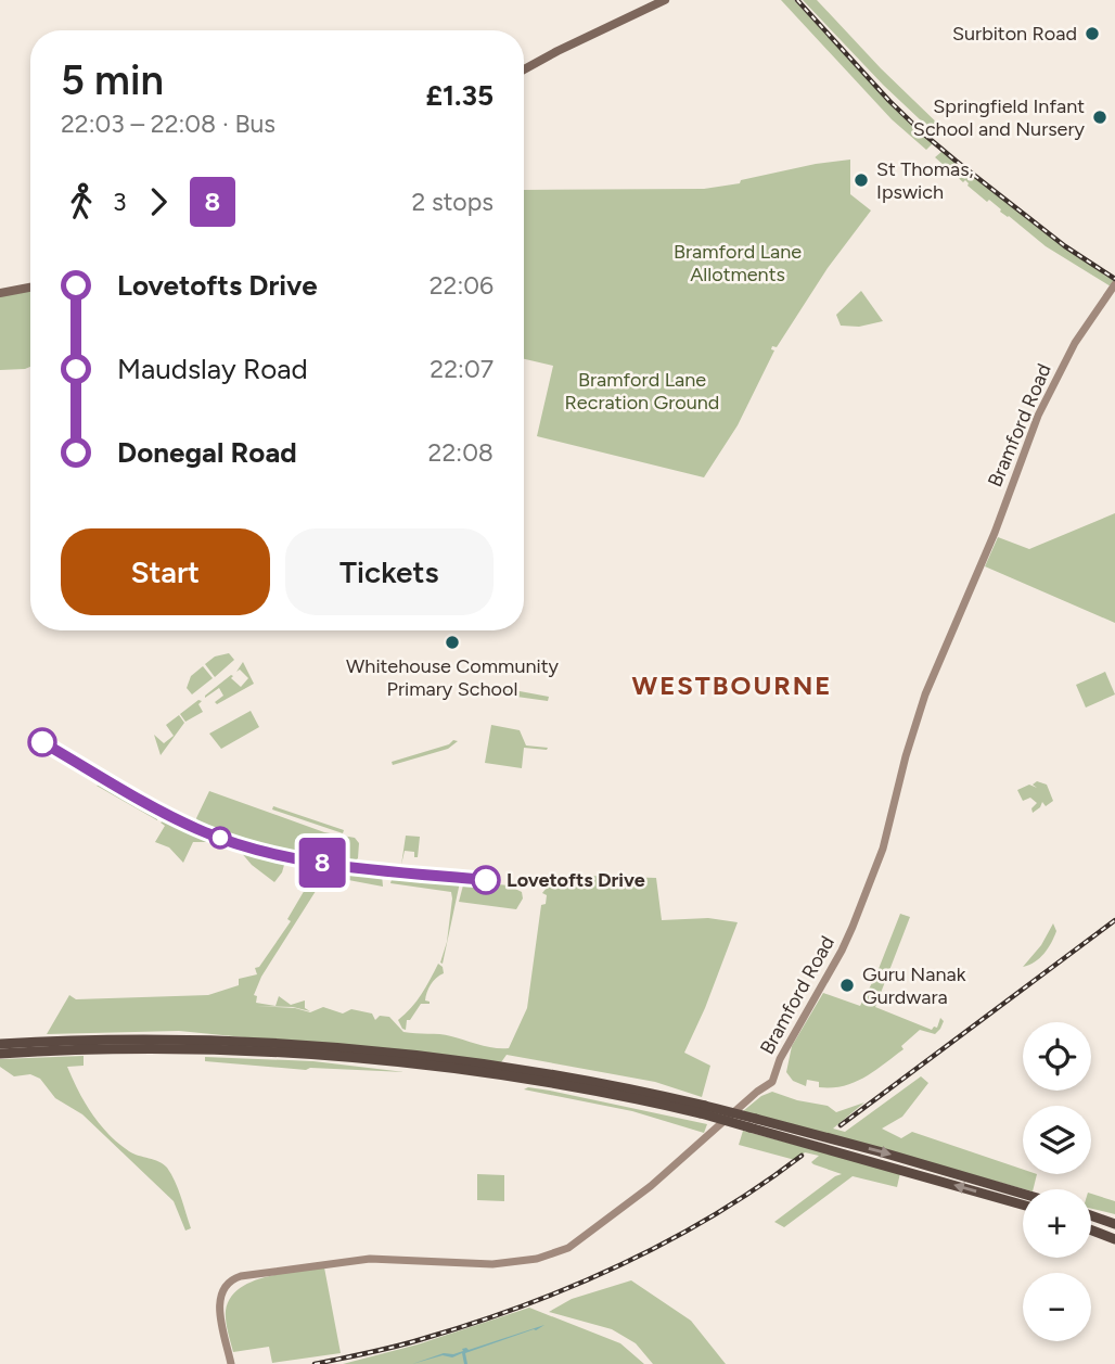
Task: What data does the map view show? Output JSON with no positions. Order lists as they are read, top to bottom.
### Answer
{
  "streets": {
    "main road": ["Bramford Road"]
  },
  "districts": ["WESTBOURNE"],
  "parks": ["Bramford Lane Allotments", "Bramford Lane Recration Ground"],
  "places": [
    "Surbiton Road",
    "Springfield Infant School and Nursery",
    "St Thomas, Ipswich",
    "Whitehouse Community Primary School",
    "Lovetofts Drive",
    "Guru Nanak Gurdwara"
  ],
  "lines": ["bus line 8"],
  "page": {
    "on_map": "8",
    "heading": ["5 min", "22:03 – 22:08 · Bus", "£1.35"],
    "legs": ["3", "8", "2 stops"],
    "list": [
      {
        "name": "Lovetofts Drive",
        "value": "22:06"
      },
      {
        "name": "Maudslay Road",
        "value": "22:07"
      },
      {
        "name": "Donegal Road",
        "value": "22:08"
      }
    ],
    "buttons": ["Start", "Tickets"],
    "map_buttons": ["+", "−"]
  }
}
